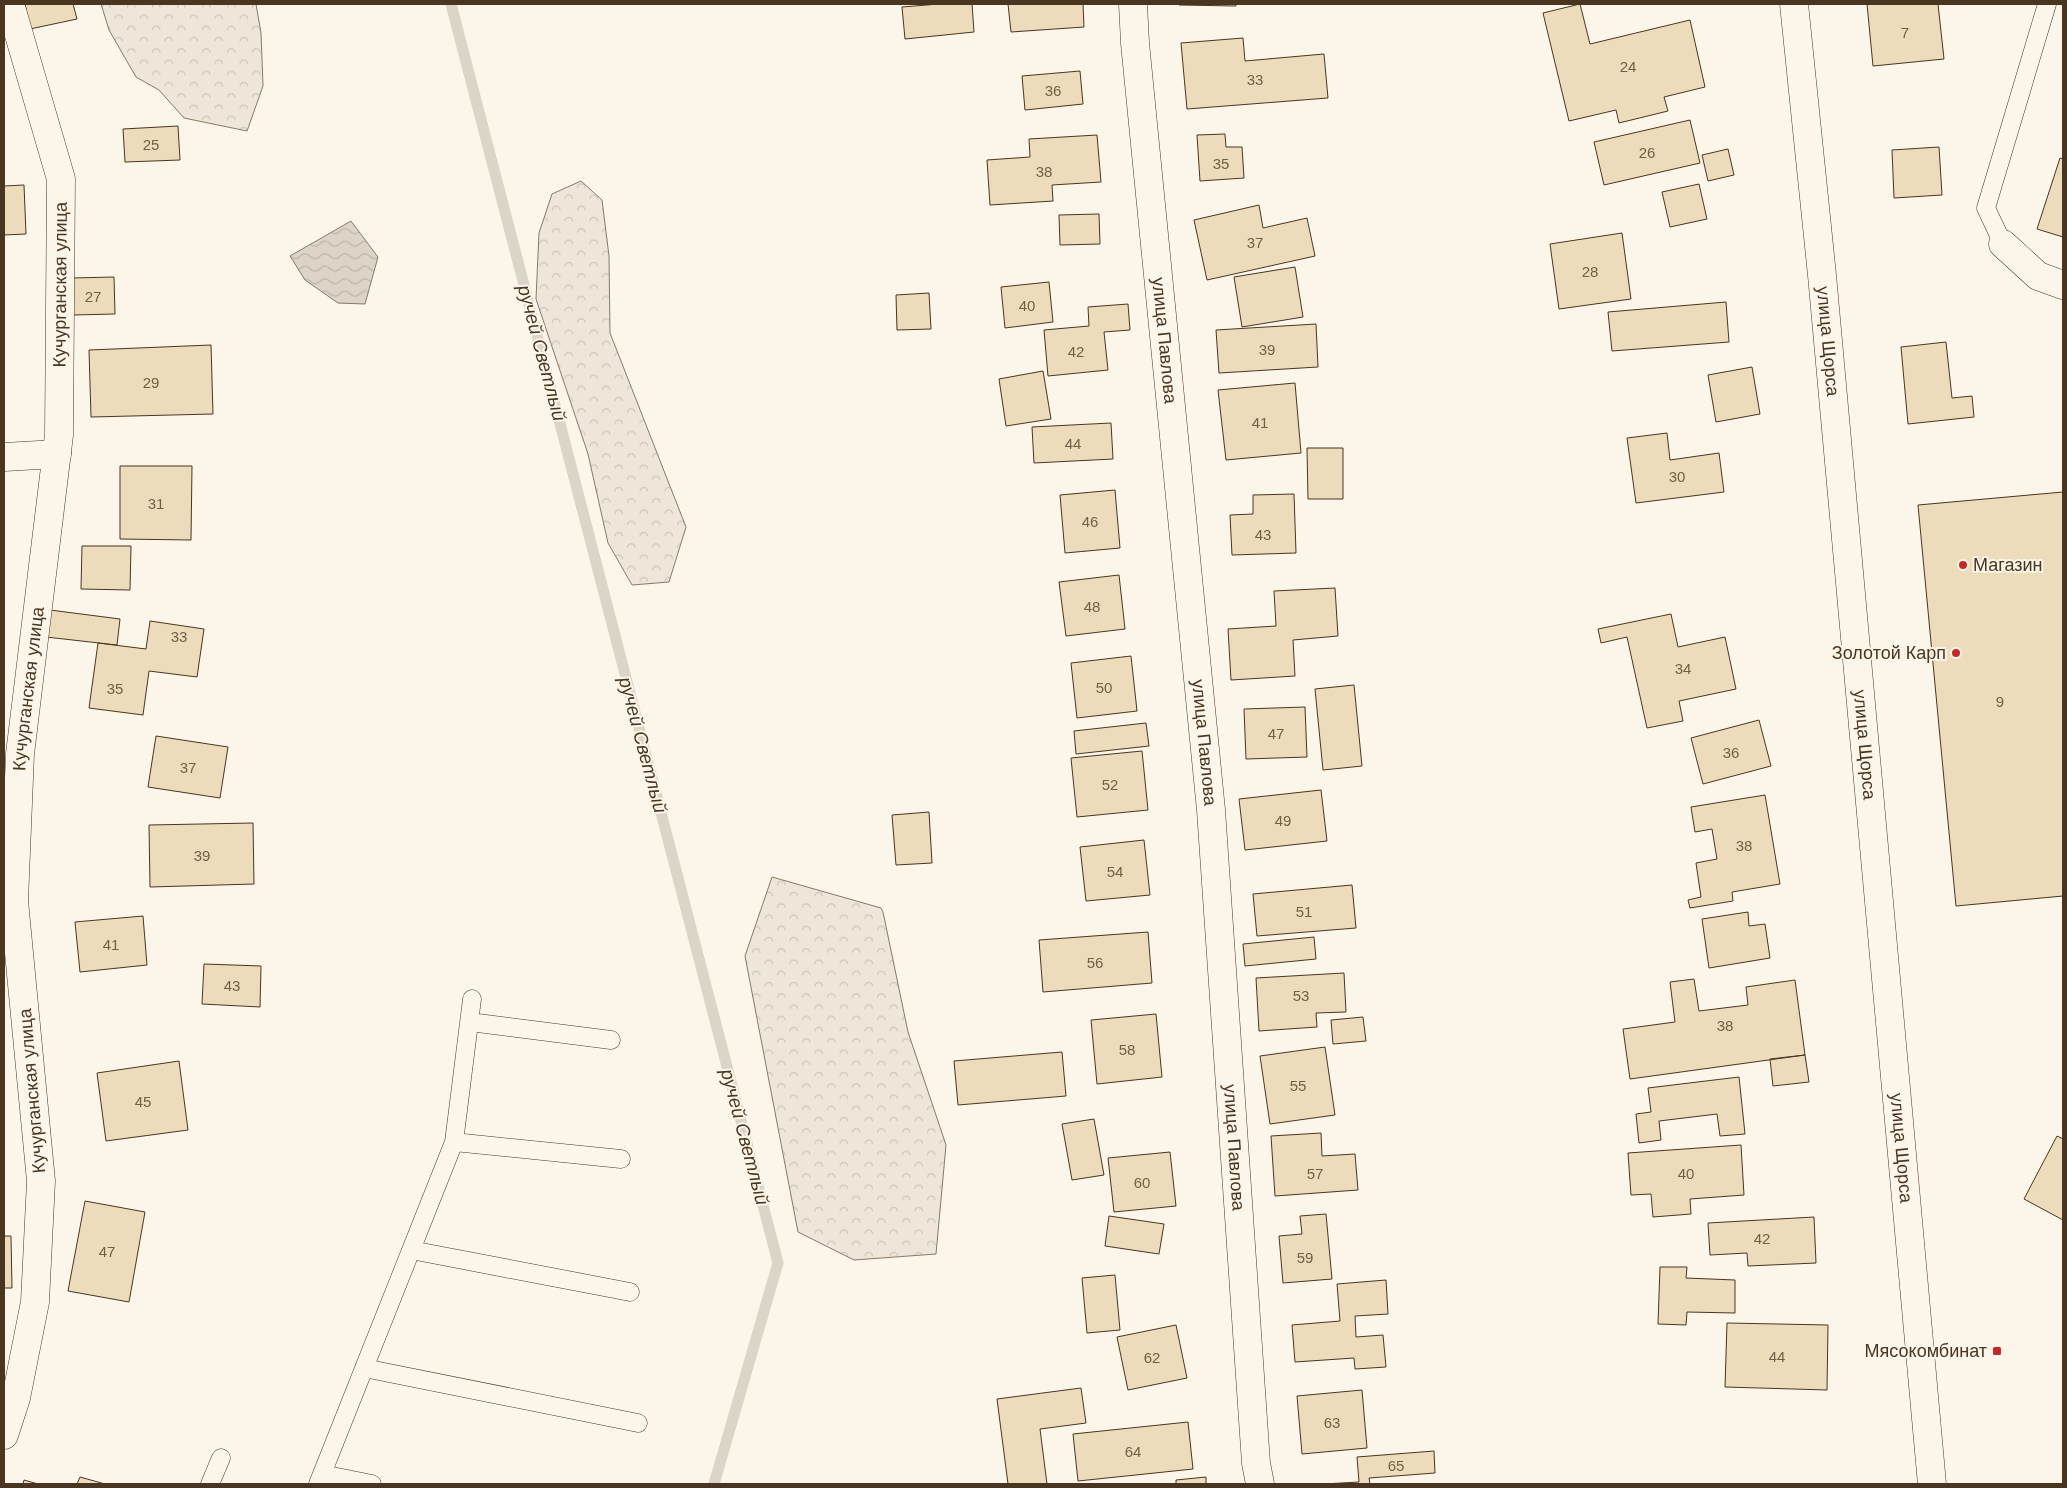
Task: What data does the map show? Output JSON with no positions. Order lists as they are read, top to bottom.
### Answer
{
  "streets": {
    "street": ["Кучурганская улица", "улица Павлова", "улица Щорса"]
  },
  "water": ["ручей Светлый"],
  "places": {
    "other": ["Магазин", "Золотой Карп"],
    "transit": ["Мясокомбинат"]
  },
  "house_numbers": [
    "7",
    "24",
    "33",
    "36",
    "25",
    "26",
    "35",
    "38",
    "37",
    "28",
    "27",
    "40",
    "39",
    "42",
    "29",
    "41",
    "44",
    "30",
    "31",
    "46",
    "43",
    "48",
    "33",
    "34",
    "50",
    "35",
    "9",
    "47",
    "36",
    "37",
    "52",
    "49",
    "38",
    "39",
    "54",
    "51",
    "41",
    "56",
    "43",
    "53",
    "38",
    "58",
    "55",
    "45",
    "57",
    "40",
    "60",
    "42",
    "47",
    "59",
    "44",
    "62",
    "63",
    "64",
    "65"
  ]
}
